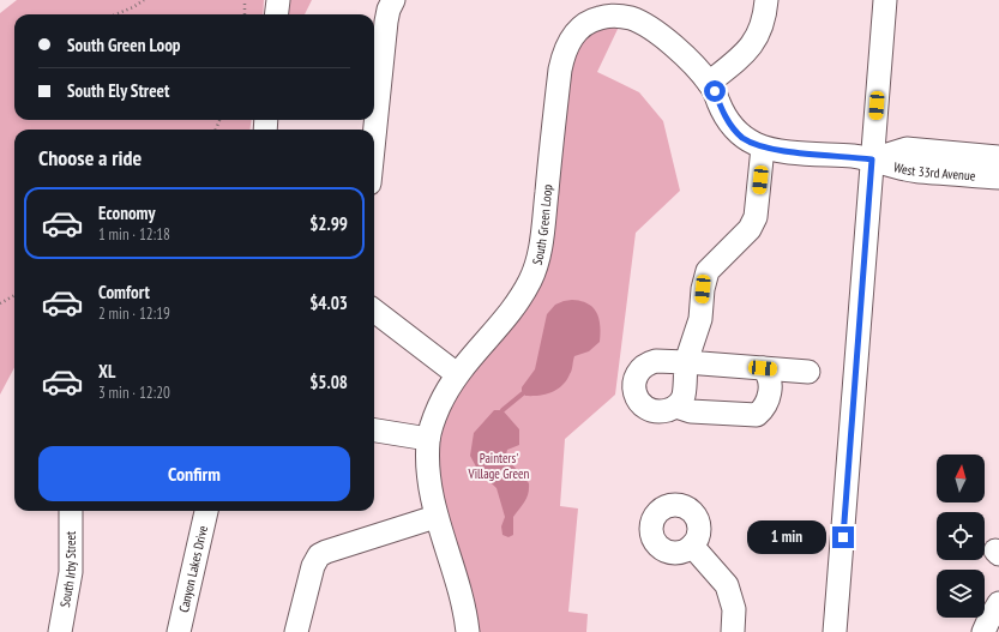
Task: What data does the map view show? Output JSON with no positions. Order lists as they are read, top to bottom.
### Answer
{
  "streets": {
    "street": [
      "West 33rd Avenue",
      "South Green Loop",
      "South Irby Street",
      "Canyon Lakes Drive"
    ]
  },
  "crossings": [
    ["West 33rd Avenue", "South Green Loop"]
  ],
  "parks": ["Painters' Village Green"],
  "north": "top",
  "page": {
    "banner": ["South Green Loop", "South Ely Street"],
    "heading": "Choose a ride",
    "list": [
      {
        "name": "Economy",
        "note": "1 min · 12:18",
        "value": "$2.99"
      },
      {
        "name": "Comfort",
        "note": "2 min · 12:19",
        "value": "$4.03"
      },
      {
        "name": "XL",
        "note": "3 min · 12:20",
        "value": "$5.08"
      }
    ],
    "buttons": "Confirm",
    "bubble": "1 min"
  }
}
